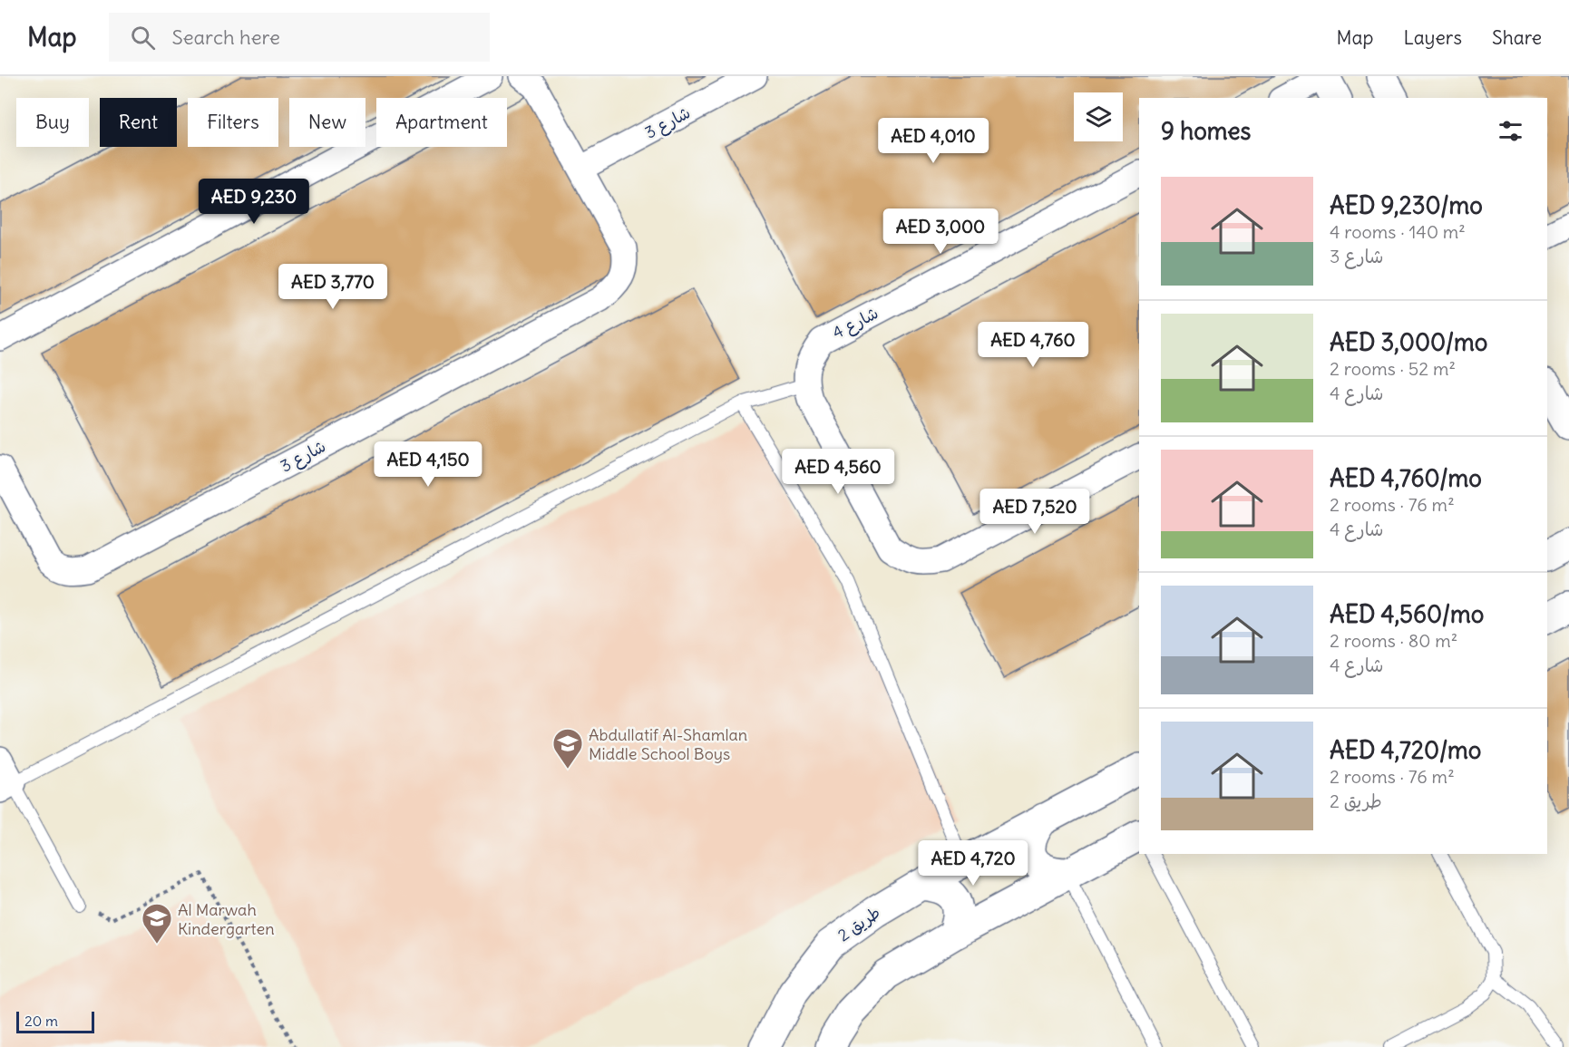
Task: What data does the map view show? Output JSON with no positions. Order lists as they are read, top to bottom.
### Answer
{
  "streets": {
    "street": ["شارع 3", "شارع 4", "طريق 2"]
  },
  "places": {
    "school or university": ["Abdullatif Al-Shamlan Middle School Boys", "Al Marwah Kindergarten"]
  },
  "scale_bar": "20 m",
  "page": {
    "header": "Map",
    "search": "Search here",
    "nav": ["Map", "Layers", "Share"],
    "chip": [
      "Buy",
      "Rent",
      "Filters",
      "New",
      "Apartment"
    ],
    "heading": "9 homes",
    "price": [
      "AED 4,010",
      "AED 9,230",
      "AED 3,000",
      "AED 3,770",
      "AED 4,760",
      "AED 4,150",
      "AED 4,560",
      "AED 7,520",
      "AED 4,720"
    ],
    "list": [
      {
        "name": "AED 9,230/mo",
        "note": "4 rooms · 140 m² · شارع 3"
      },
      {
        "name": "AED 3,000/mo",
        "note": "2 rooms · 52 m² · شارع 4"
      },
      {
        "name": "AED 4,760/mo",
        "note": "2 rooms · 76 m² · شارع 4"
      },
      {
        "name": "AED 4,560/mo",
        "note": "2 rooms · 80 m² · شارع 4"
      },
      {
        "name": "AED 4,720/mo",
        "note": "2 rooms · 76 m² · طريق 2"
      }
    ],
    "scale": "20 m"
  }
}
